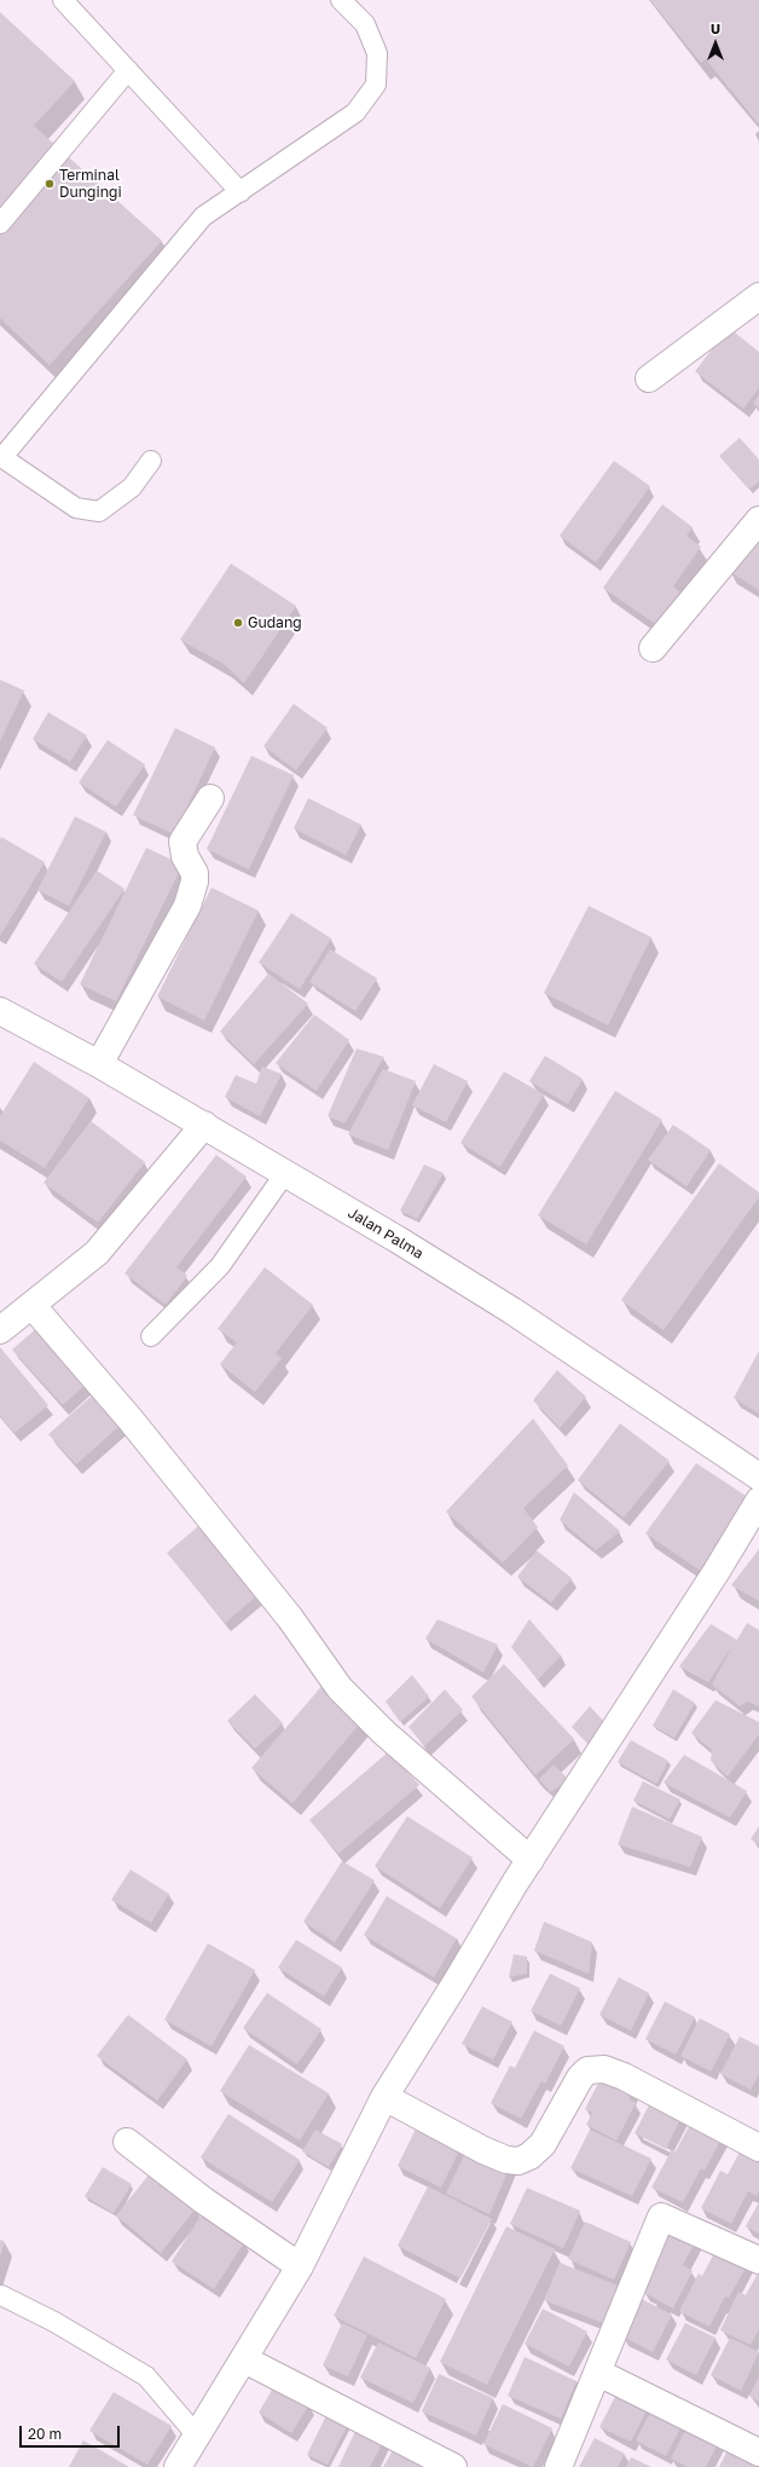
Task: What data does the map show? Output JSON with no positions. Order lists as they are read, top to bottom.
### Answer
{
  "streets": {
    "street": ["Jalan Palma"]
  },
  "places": ["Terminal Dungingi", "Gudang"],
  "scale_bar": "20 m",
  "north": "top"
}
